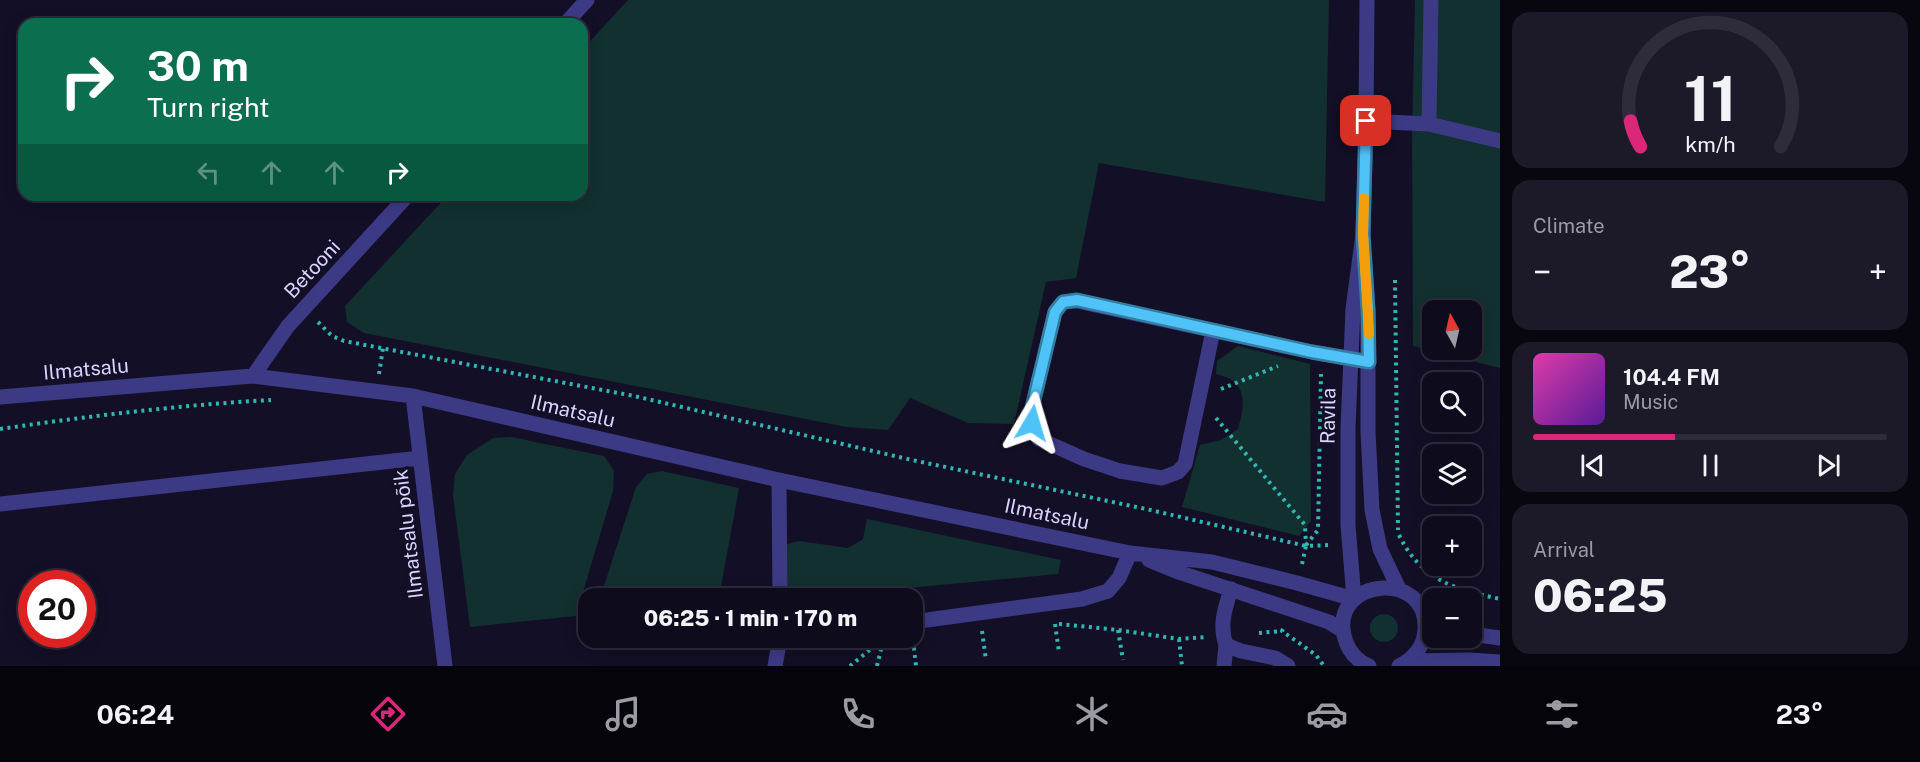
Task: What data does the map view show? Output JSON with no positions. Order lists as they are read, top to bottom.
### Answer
{
  "streets": {
    "street": [
      "Betooni",
      "Ilmatsalu",
      "Ravila",
      "Ilmatsalu põik"
    ]
  },
  "crossings": [
    ["Betooni", "Ilmatsalu"],
    ["Ilmatsalu", "Ravila"],
    ["Ilmatsalu", "Ilmatsalu põik"]
  ],
  "north": "top",
  "page": {
    "turn": ["30 m", "Turn right"],
    "tile": [
      "Climate",
      ["Arrival", "06:25"]
    ],
    "heat": ["−", "23°", "+"],
    "map_buttons": ["+", "−"],
    "song": ["104.4 FM", "Music"],
    "limit": "20",
    "trip": "06:25 · 1 min · 170 m",
    "tabs": ["06:24", "23°"],
    "gauge": ["11", "km/h"]
  }
}
